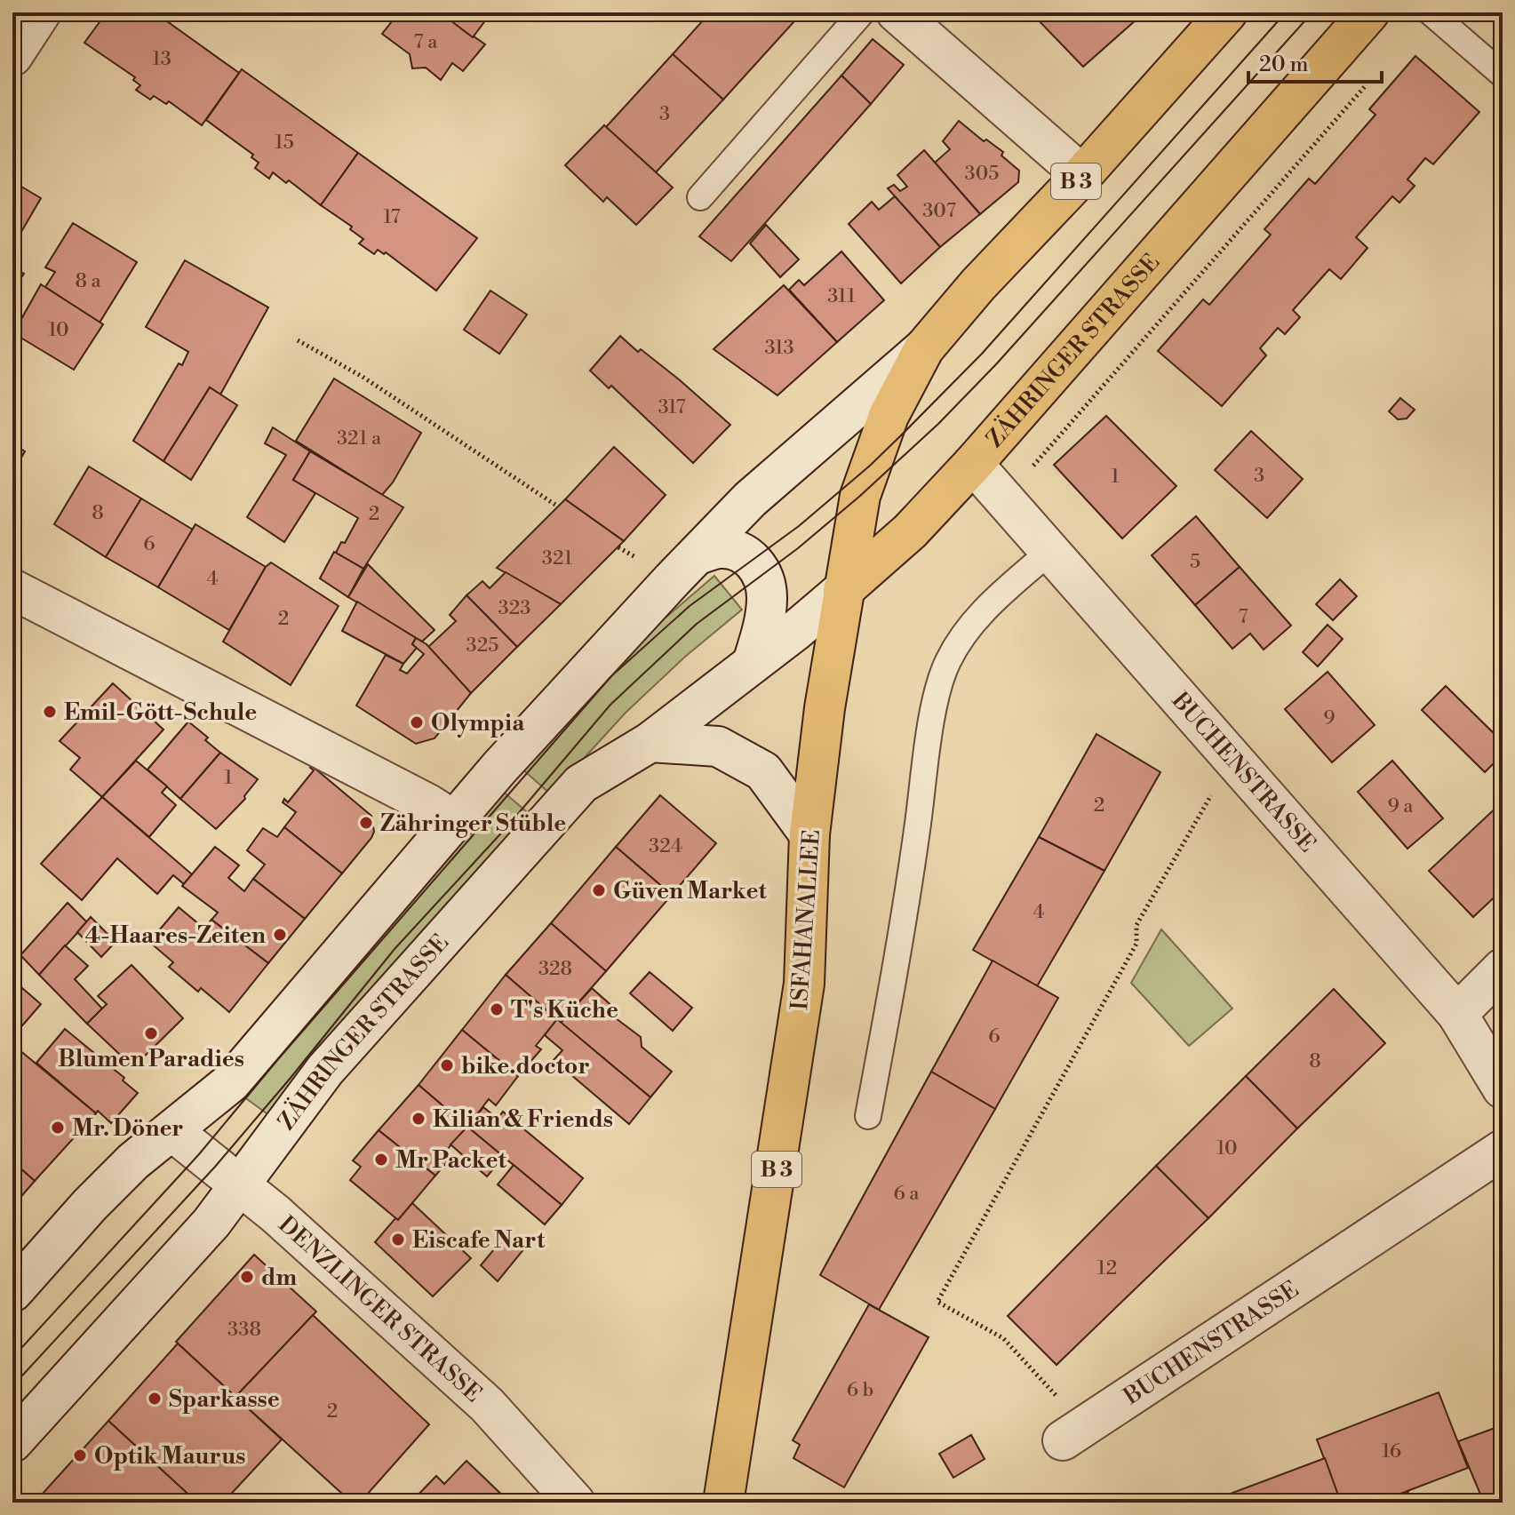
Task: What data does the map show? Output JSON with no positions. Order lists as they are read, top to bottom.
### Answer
{
  "streets": {
    "main road": ["B 3", "ZÄHRINGER STRASSE", "ISFAHANALLEE"],
    "street": ["BUCHENSTRASSE", "DENZLINGER STRASSE"]
  },
  "crossings": [
    ["B 3", "ISFAHANALLEE"],
    ["ZÄHRINGER STRASSE", "BUCHENSTRASSE"],
    ["ZÄHRINGER STRASSE", "ISFAHANALLEE"],
    ["ZÄHRINGER STRASSE", "DENZLINGER STRASSE"]
  ],
  "places": [
    "Emil-Gött-Schule",
    "Olympia",
    "Zähringer Stüble",
    "Güven Market",
    "4-Haares-Zeiten",
    "T's Küche",
    "Blumen Paradies",
    "bike.doctor",
    "Kilian & Friends",
    "Mr. Döner",
    "Mr Packet",
    "Eiscafe Nart",
    "dm",
    "Sparkasse",
    "Optik Maurus"
  ],
  "house_numbers": [
    "7 a",
    "13",
    "3",
    "15",
    "305",
    "307",
    "17",
    "8 a",
    "311",
    "10",
    "313",
    "317",
    "321 a",
    "3",
    "1",
    "8",
    "2",
    "6",
    "321",
    "5",
    "4",
    "323",
    "7",
    "2",
    "325",
    "9",
    "1",
    "2",
    "9 a",
    "324",
    "4",
    "328",
    "6",
    "8",
    "10",
    "6 a",
    "12",
    "338",
    "6 b",
    "2",
    "16"
  ],
  "scale_bar": "20 m"
}
